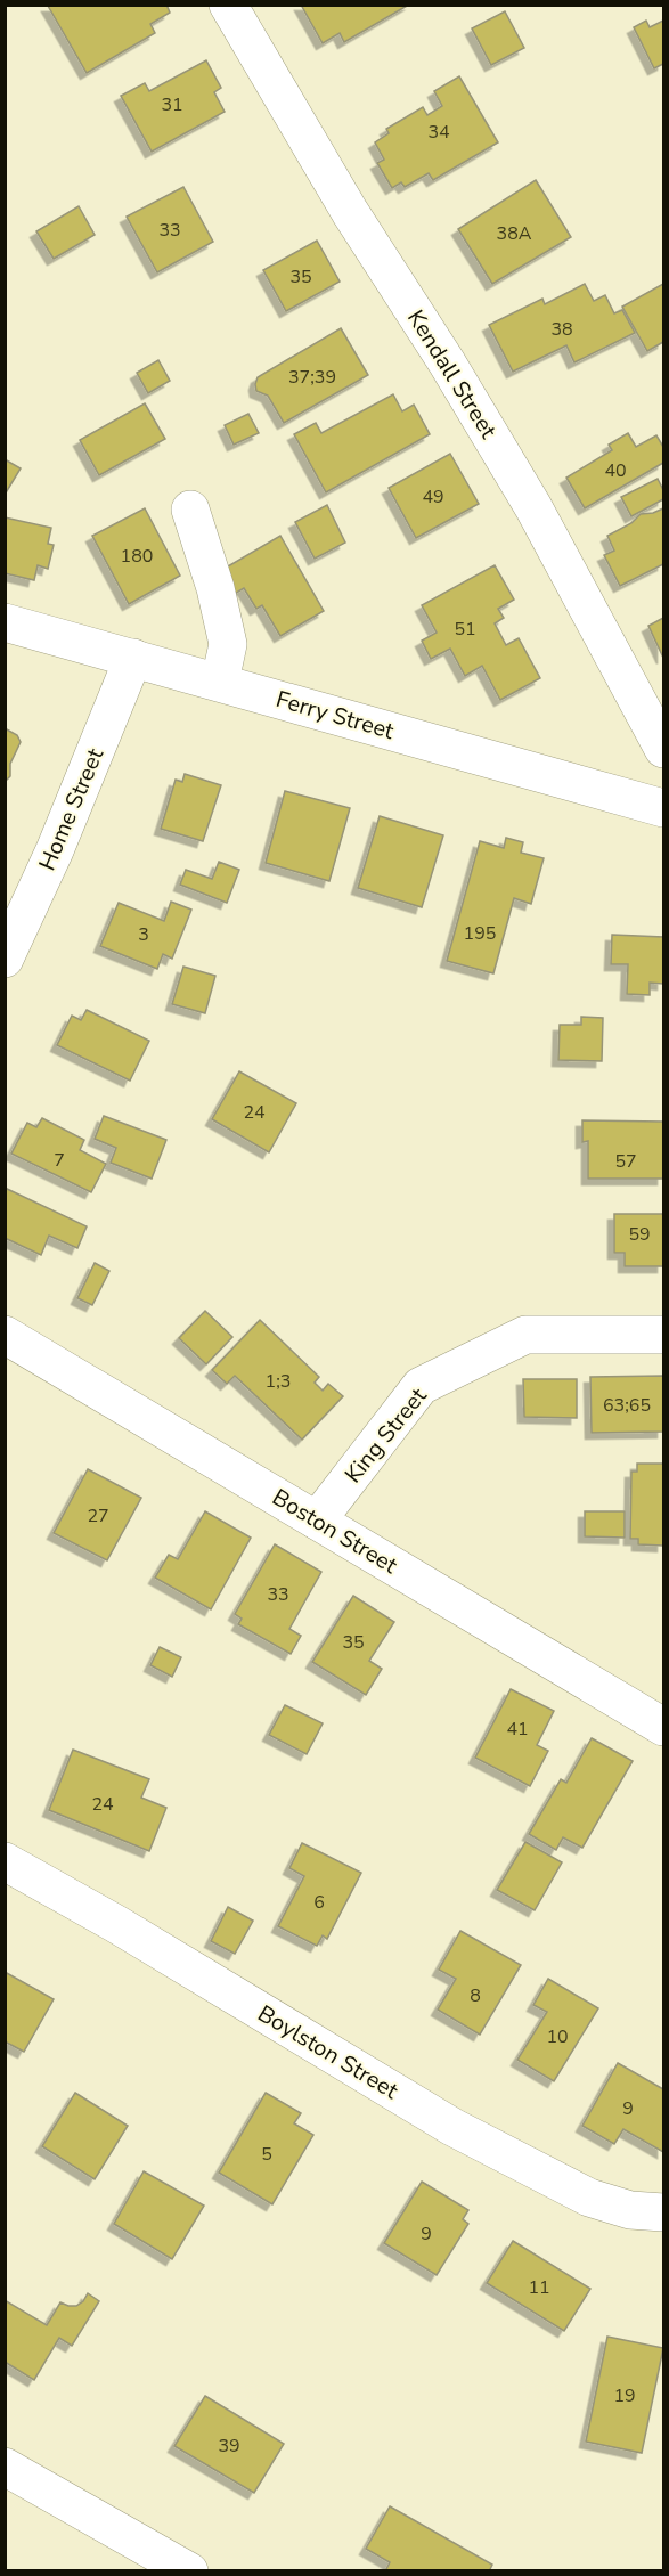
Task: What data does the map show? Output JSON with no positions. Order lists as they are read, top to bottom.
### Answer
{
  "streets": {
    "street": [
      "Kendall Street",
      "Ferry Street",
      "Home Street",
      "King Street",
      "Boston Street",
      "Boylston Street"
    ]
  },
  "crossings": [
    ["Ferry Street", "Home Street"],
    ["King Street", "Boston Street"]
  ],
  "house_numbers": [
    "31",
    "34",
    "33",
    "38A",
    "35",
    "38",
    "37;39",
    "40",
    "49",
    "180",
    "51",
    "195",
    "3",
    "24",
    "7",
    "57",
    "59",
    "1;3",
    "63;65",
    "27",
    "33",
    "35",
    "41",
    "24",
    "6",
    "8",
    "10",
    "9",
    "5",
    "9",
    "11",
    "19",
    "39"
  ]
}
